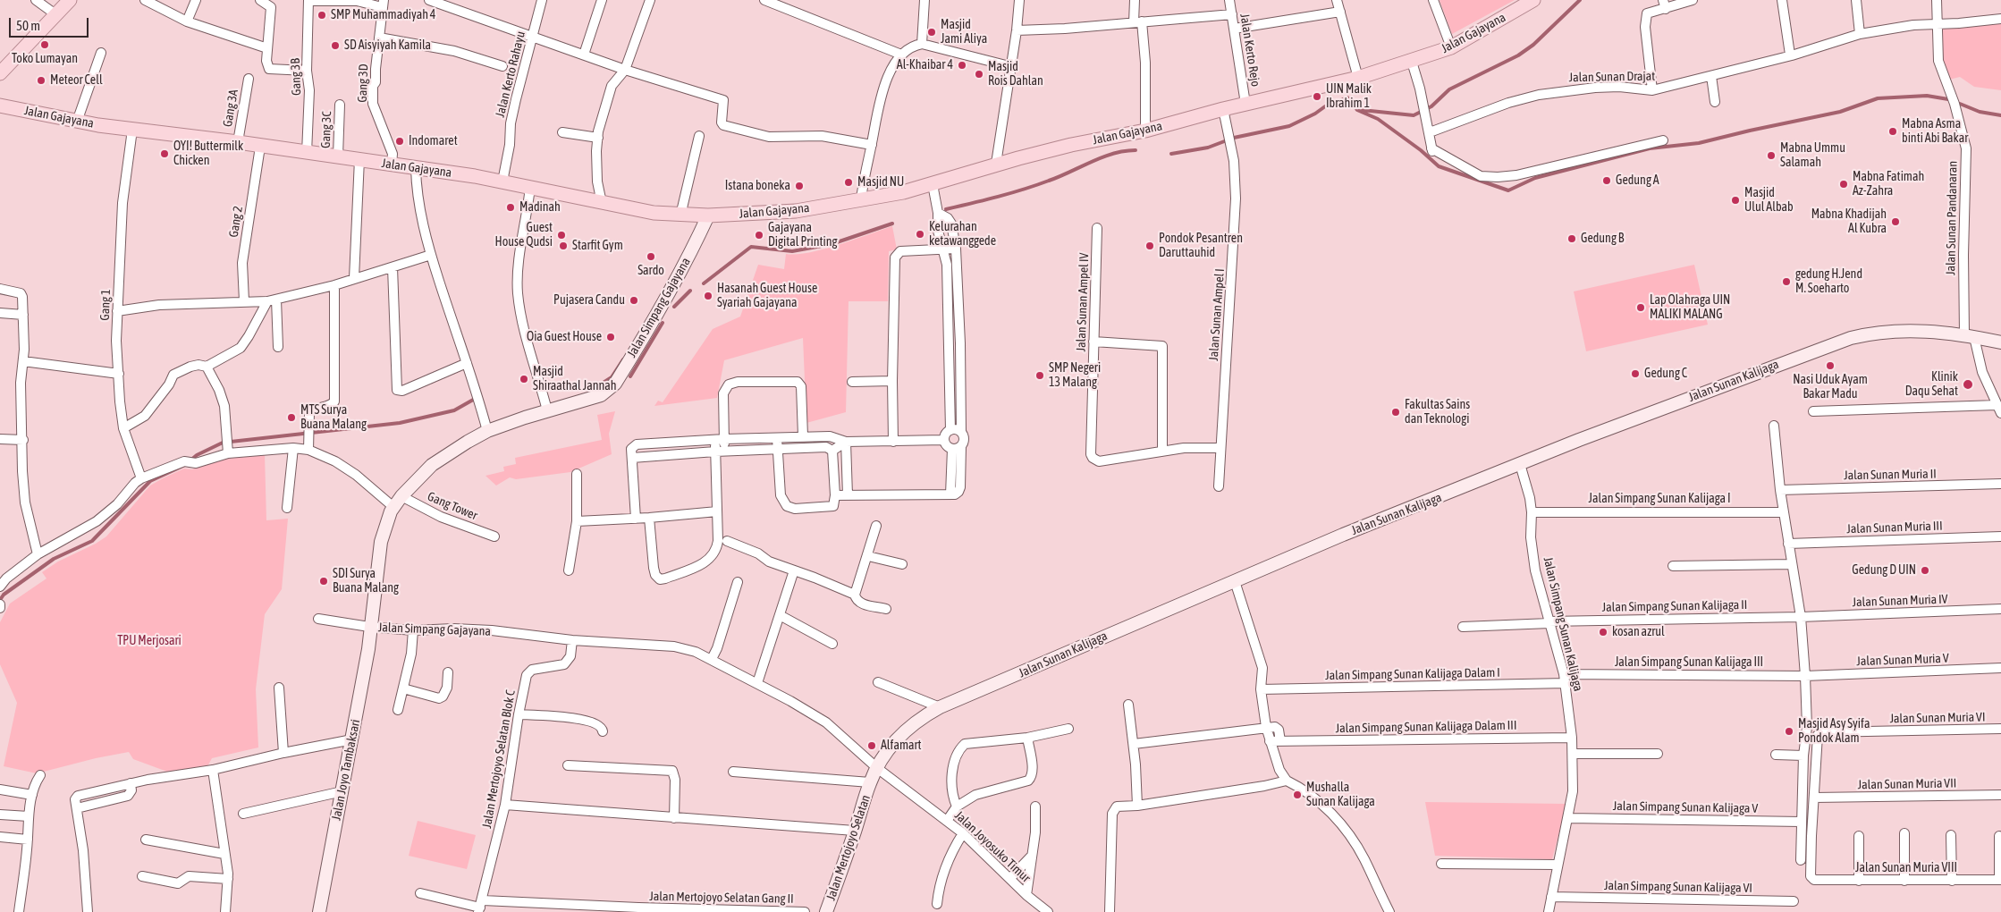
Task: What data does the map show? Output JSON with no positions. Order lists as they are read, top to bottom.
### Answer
{
  "streets": {
    "main road": [
      "Jalan Gajayana",
      "Jalan Simpang Gajayana",
      "Jalan Sunan Kalijaga",
      "Jalan Joyo Tambaksari",
      "Jalan Mertojoyo Selatan"
    ],
    "street": [
      "Jalan Kerto Rejo",
      "Jalan Kerto Rahayu",
      "Gang 3B",
      "Jalan Sunan Drajat",
      "Gang 3D",
      "Gang 3A",
      "Gang 3C",
      "Jalan Sunan Pandanaran",
      "Gang 2",
      "Jalan Sunan Ampel IV",
      "Gang 1",
      "Jalan Sunan Ampel I",
      "Jalan Sunan Muria II",
      "Jalan Simpang Sunan Kalijaga I",
      "Gang Tower",
      "Jalan Sunan Muria III",
      "Jalan Sunan Muria IV",
      "Jalan Simpang Sunan Kalijaga II",
      "Jalan Simpang Sunan Kalijaga",
      "Jalan Sunan Muria V",
      "Jalan Simpang Sunan Kalijaga III",
      "Jalan Simpang Sunan Kalijaga Dalam I",
      "Jalan Sunan Muria VI",
      "Jalan Simpang Sunan Kalijaga Dalam III",
      "Jalan Mertojoyo Selatan Blok C",
      "Jalan Sunan Muria VII",
      "Jalan Simpang Sunan Kalijaga V",
      "Jalan Joyosuko Timur",
      "Jalan Sunan Muria VIII",
      "Jalan Simpang Sunan Kalijaga VI",
      "Jalan Mertojoyo Selatan Gang II"
    ]
  },
  "crossings": [
    ["Jalan Gajayana", "Jalan Kerto Rejo"],
    ["Jalan Gajayana", "Jalan Kerto Rahayu"],
    ["Jalan Gajayana", "Gang 3B"],
    ["Jalan Gajayana", "Gang 3D"],
    ["Jalan Gajayana", "Gang 3A"],
    ["Jalan Gajayana", "Gang 3C"],
    ["Jalan Gajayana", "Gang 2"],
    ["Jalan Gajayana", "Gang 1"],
    ["Jalan Gajayana", "Jalan Simpang Gajayana"],
    ["Jalan Gajayana", "Jalan Sunan Ampel I"],
    ["Jalan Sunan Drajat", "Jalan Sunan Pandanaran"],
    ["Jalan Sunan Pandanaran", "Jalan Sunan Kalijaga"],
    ["Jalan Simpang Gajayana", "Jalan Sunan Kalijaga"],
    ["Jalan Simpang Gajayana", "Gang Tower"],
    ["Jalan Simpang Gajayana", "Jalan Mertojoyo Selatan Blok C"],
    ["Jalan Simpang Gajayana", "Jalan Joyo Tambaksari"],
    ["Jalan Simpang Gajayana", "Jalan Joyosuko Timur"],
    ["Jalan Sunan Kalijaga", "Jalan Simpang Sunan Kalijaga"],
    ["Jalan Sunan Kalijaga", "Jalan Joyosuko Timur"],
    ["Jalan Sunan Kalijaga", "Jalan Mertojoyo Selatan"],
    ["Jalan Simpang Sunan Kalijaga I", "Jalan Simpang Sunan Kalijaga"],
    ["Jalan Sunan Muria IV", "Jalan Simpang Sunan Kalijaga II"],
    ["Jalan Simpang Sunan Kalijaga II", "Jalan Simpang Sunan Kalijaga"],
    ["Jalan Simpang Sunan Kalijaga", "Jalan Simpang Sunan Kalijaga III"],
    ["Jalan Simpang Sunan Kalijaga", "Jalan Simpang Sunan Kalijaga Dalam I"],
    ["Jalan Simpang Sunan Kalijaga", "Jalan Simpang Sunan Kalijaga Dalam III"],
    ["Jalan Simpang Sunan Kalijaga", "Jalan Simpang Sunan Kalijaga V"],
    ["Jalan Simpang Sunan Kalijaga", "Jalan Simpang Sunan Kalijaga VI"],
    ["Jalan Sunan Muria V", "Jalan Simpang Sunan Kalijaga III"],
    ["Jalan Simpang Sunan Kalijaga III", "Jalan Simpang Sunan Kalijaga Dalam I"],
    ["Jalan Sunan Muria VI", "Jalan Sunan Muria VII"],
    ["Jalan Sunan Muria VI", "Jalan Sunan Muria VIII"],
    ["Jalan Mertojoyo Selatan Blok C", "Jalan Mertojoyo Selatan Gang II"],
    ["Jalan Sunan Muria VII", "Jalan Sunan Muria VIII"]
  ],
  "parks": ["TPU Merjosari"],
  "places": [
    "SMP Muhammadiyah 4",
    "Masjid Jami Aliya",
    "Toko Lumayan",
    "SD Aisyiyah Kamila",
    "Al-Khaibar 4",
    "Masjid Rois Dahlan",
    "Meteor Cell",
    "UIN Malik Ibrahim 1",
    "Mabna Asma binti Abi Bakar",
    "Indomaret",
    "OYI! Buttermilk Chicken",
    "Mabna Ummu Salamah",
    "Gedung A",
    "Masjid NU",
    "Mabna Fatimah Az-Zahra",
    "Istana boneka",
    "Masjid Ulul Albab",
    "Madinah",
    "Mabna Khadijah Al Kubra",
    "Kelurahan ketawanggede",
    "Guest House Qudsi",
    "Gajayana Digital Printing",
    "Gedung B",
    "Starfit Gym",
    "Pondok Pesantren Daruttauhid",
    "Sardo",
    "gedung H.Jend M. Soeharto",
    "Hasanah Guest House Syariah Gajayana",
    "Pujasera Candu",
    "Lap Olahraga UIN MALIKI MALANG",
    "Oia Guest House",
    "Nasi Uduk Ayam Bakar Madu",
    "Gedung C",
    "SMP Negeri 13 Malang",
    "Masjid Shiraathal Jannah",
    "Klinik Daqu Sehat",
    "Fakultas Sains dan Teknologi",
    "MTS Surya Buana Malang",
    "Gedung D UIN",
    "SDI Surya Buana Malang",
    "kosan azrul",
    "Masjid Asy Syifa Pondok Alam",
    "Alfamart",
    "Mushalla Sunan Kalijaga"
  ],
  "scale_bar": "50 m"
}
